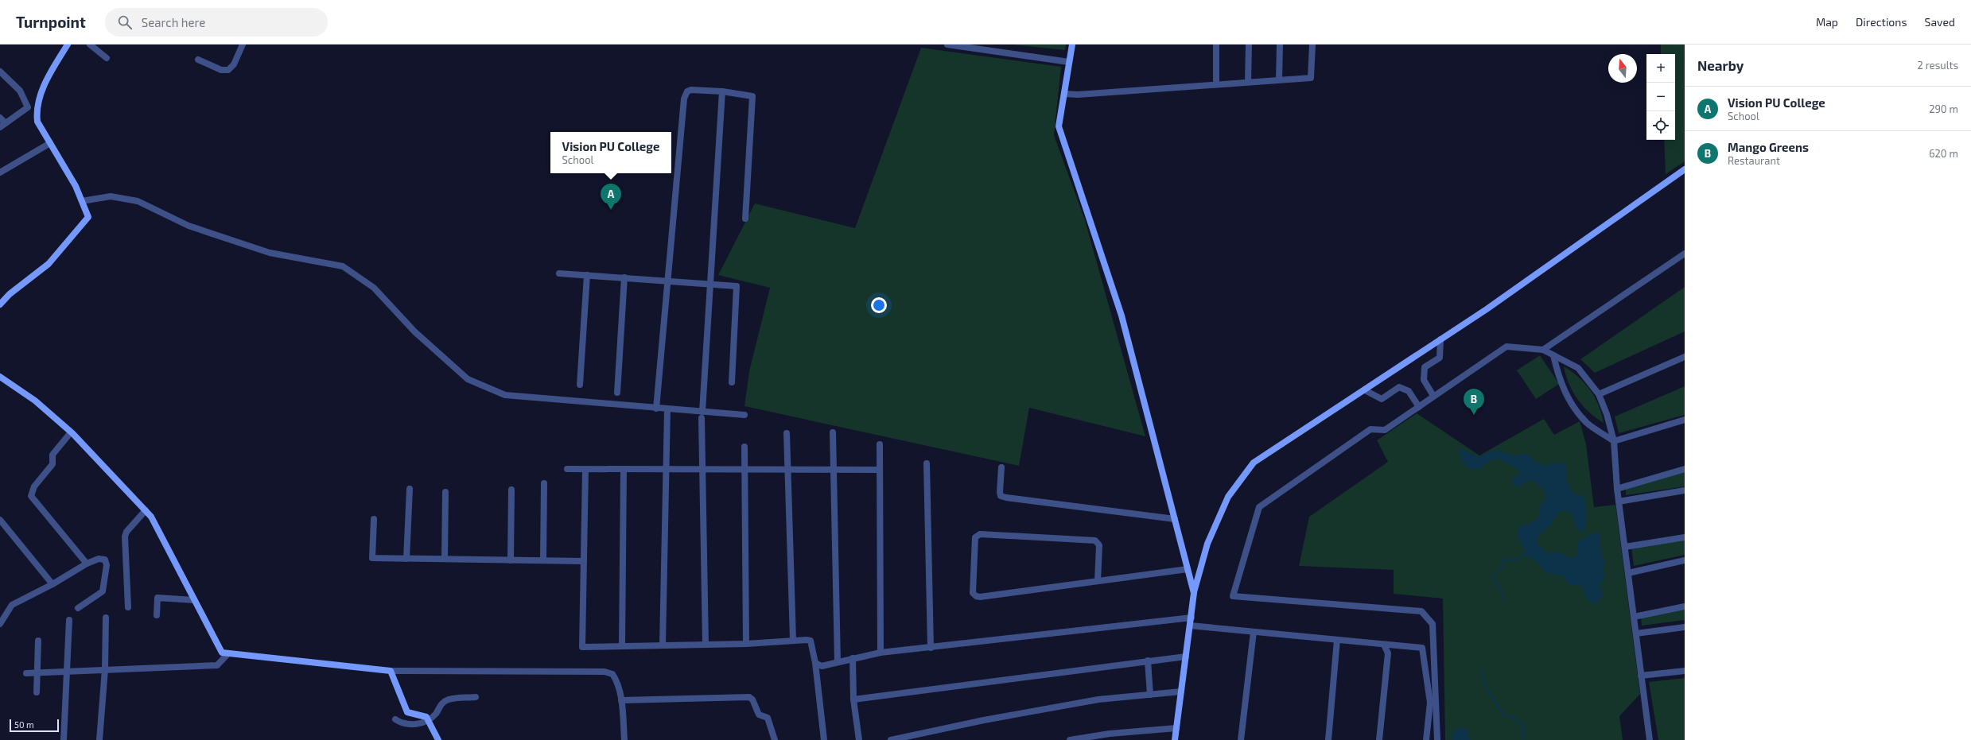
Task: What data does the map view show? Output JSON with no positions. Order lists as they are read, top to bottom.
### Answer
{
  "scale_bar": "50 m",
  "north": "top",
  "page": {
    "header": "Turnpoint",
    "search": "Search here",
    "nav": ["Map", "Directions", "Saved"],
    "heading": ["Nearby", "2 results"],
    "map_buttons": ["+", "−"],
    "list": [
      {
        "mark": "A",
        "name": "Vision PU College",
        "note": "School",
        "value": "290 m"
      },
      {
        "mark": "B",
        "name": "Mango Greens",
        "note": "Restaurant",
        "value": "620 m"
      }
    ],
    "popup": ["Vision PU College", "School"],
    "pins": ["A", "B"],
    "scale": "50 m"
  }
}
